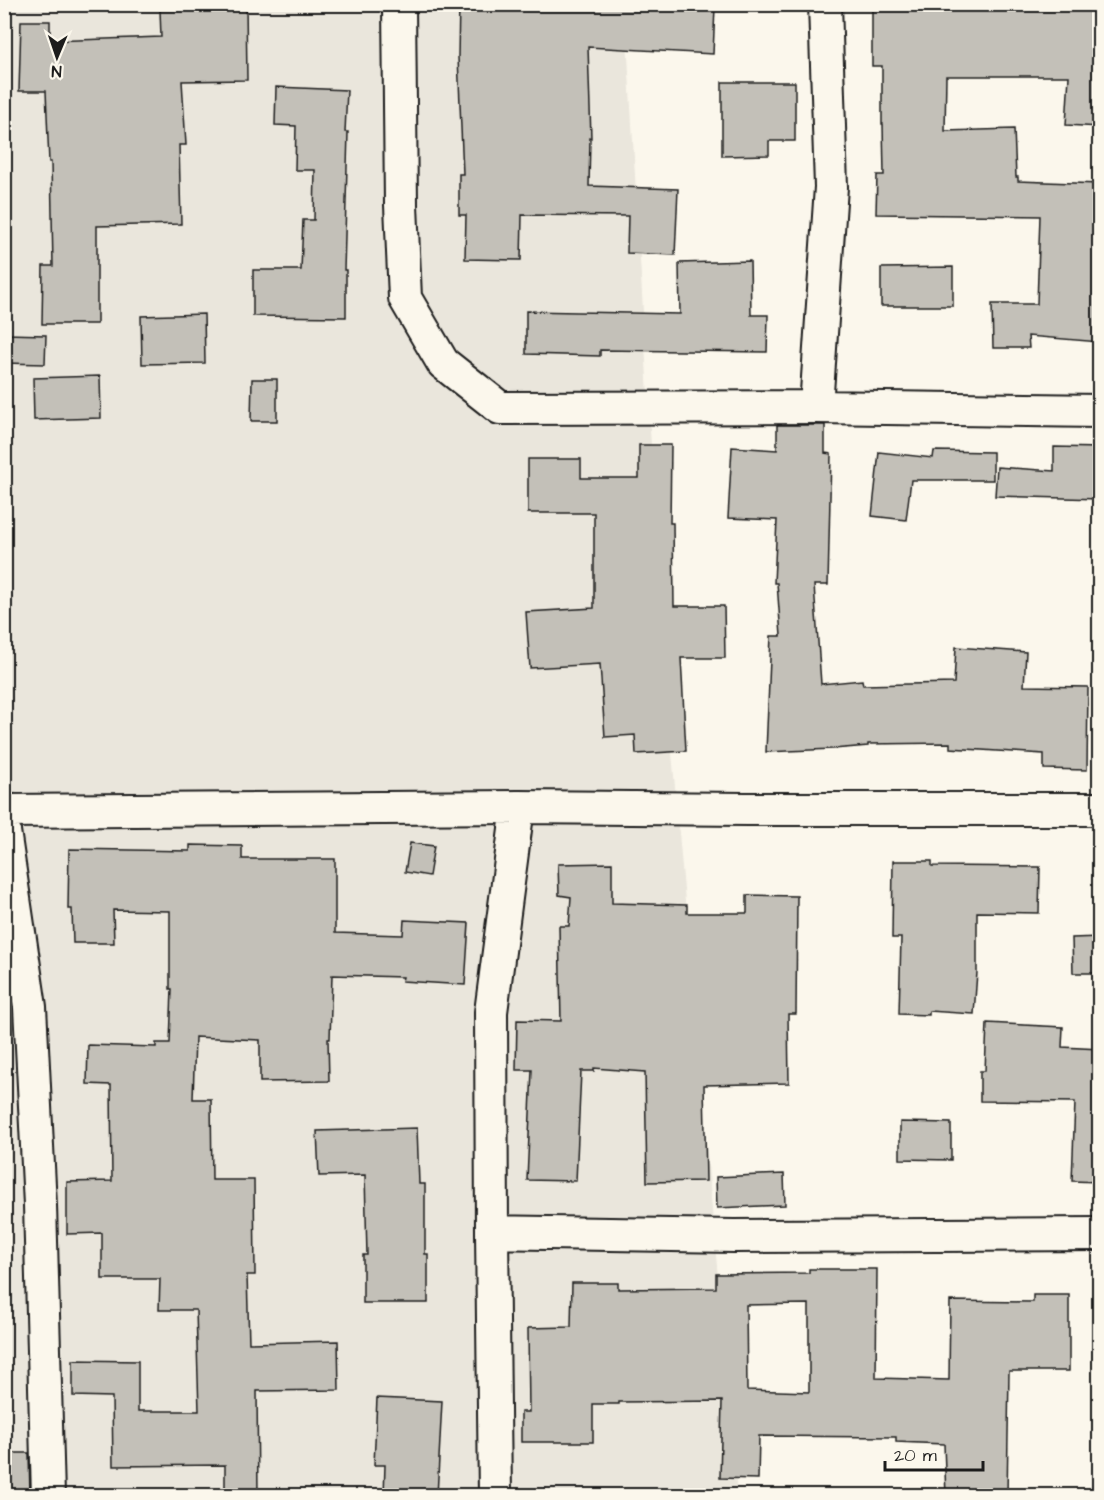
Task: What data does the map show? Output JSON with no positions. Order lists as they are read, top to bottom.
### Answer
{
  "scale_bar": "20 m",
  "north": "bottom"
}
